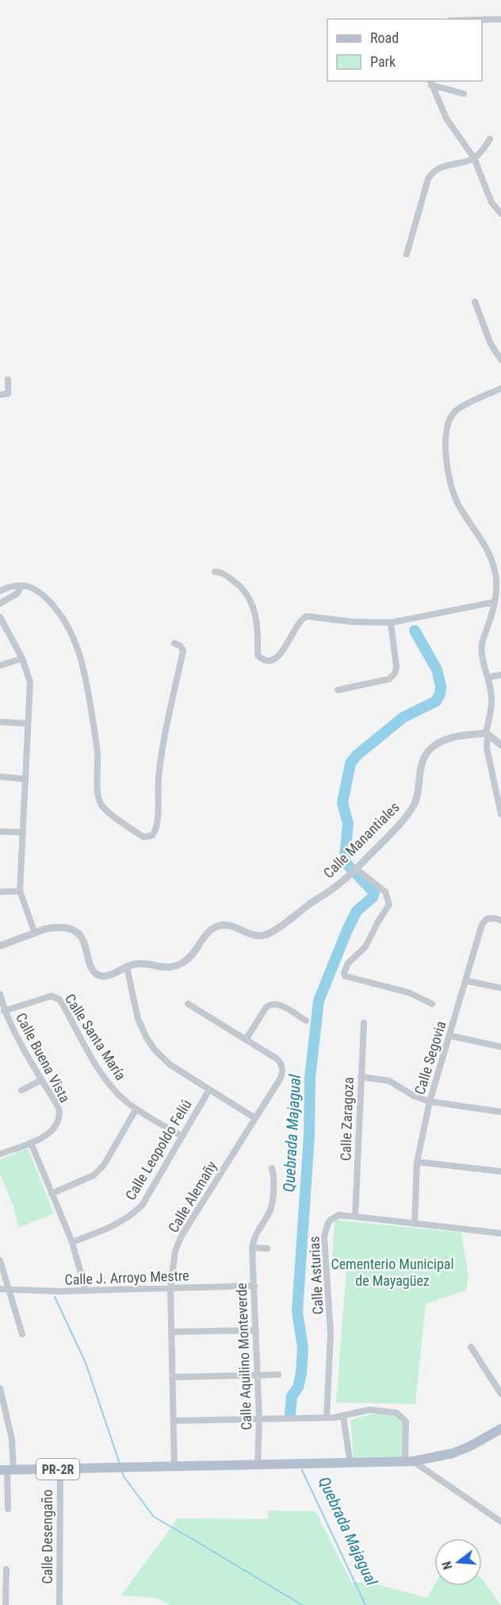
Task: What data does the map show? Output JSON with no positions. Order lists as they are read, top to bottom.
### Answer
{
  "streets": {
    "main road": ["PR-2R"],
    "street": [
      "Calle Manantiales",
      "Calle Santa María",
      "Calle Buena Vista",
      "Calle Segovia",
      "Calle Zaragoza",
      "Calle Leopoldo Feliú",
      "Calle Alemañy",
      "Calle Asturias",
      "Calle J. Arroyo Mestre",
      "Calle Aquilino Monteverde",
      "Calle Desengaño"
    ]
  },
  "crossings": [
    ["Calle Santa María", "Calle Buena Vista"],
    ["Calle Santa María", "Calle Leopoldo Feliú"],
    ["Calle Segovia", "Calle Asturias"],
    ["Calle Zaragoza", "Calle Asturias"],
    ["Calle Alemañy", "Calle J. Arroyo Mestre"],
    ["Calle Alemañy", "PR-2R"],
    ["Calle J. Arroyo Mestre", "Calle Aquilino Monteverde"],
    ["Calle Aquilino Monteverde", "PR-2R"],
    ["PR-2R", "Calle Desengaño"]
  ],
  "water": ["Quebrada Majagual"],
  "parks": ["Cementerio Municipal de Mayagüez"],
  "legend": ["Road", "Park"],
  "north": "left"
}
